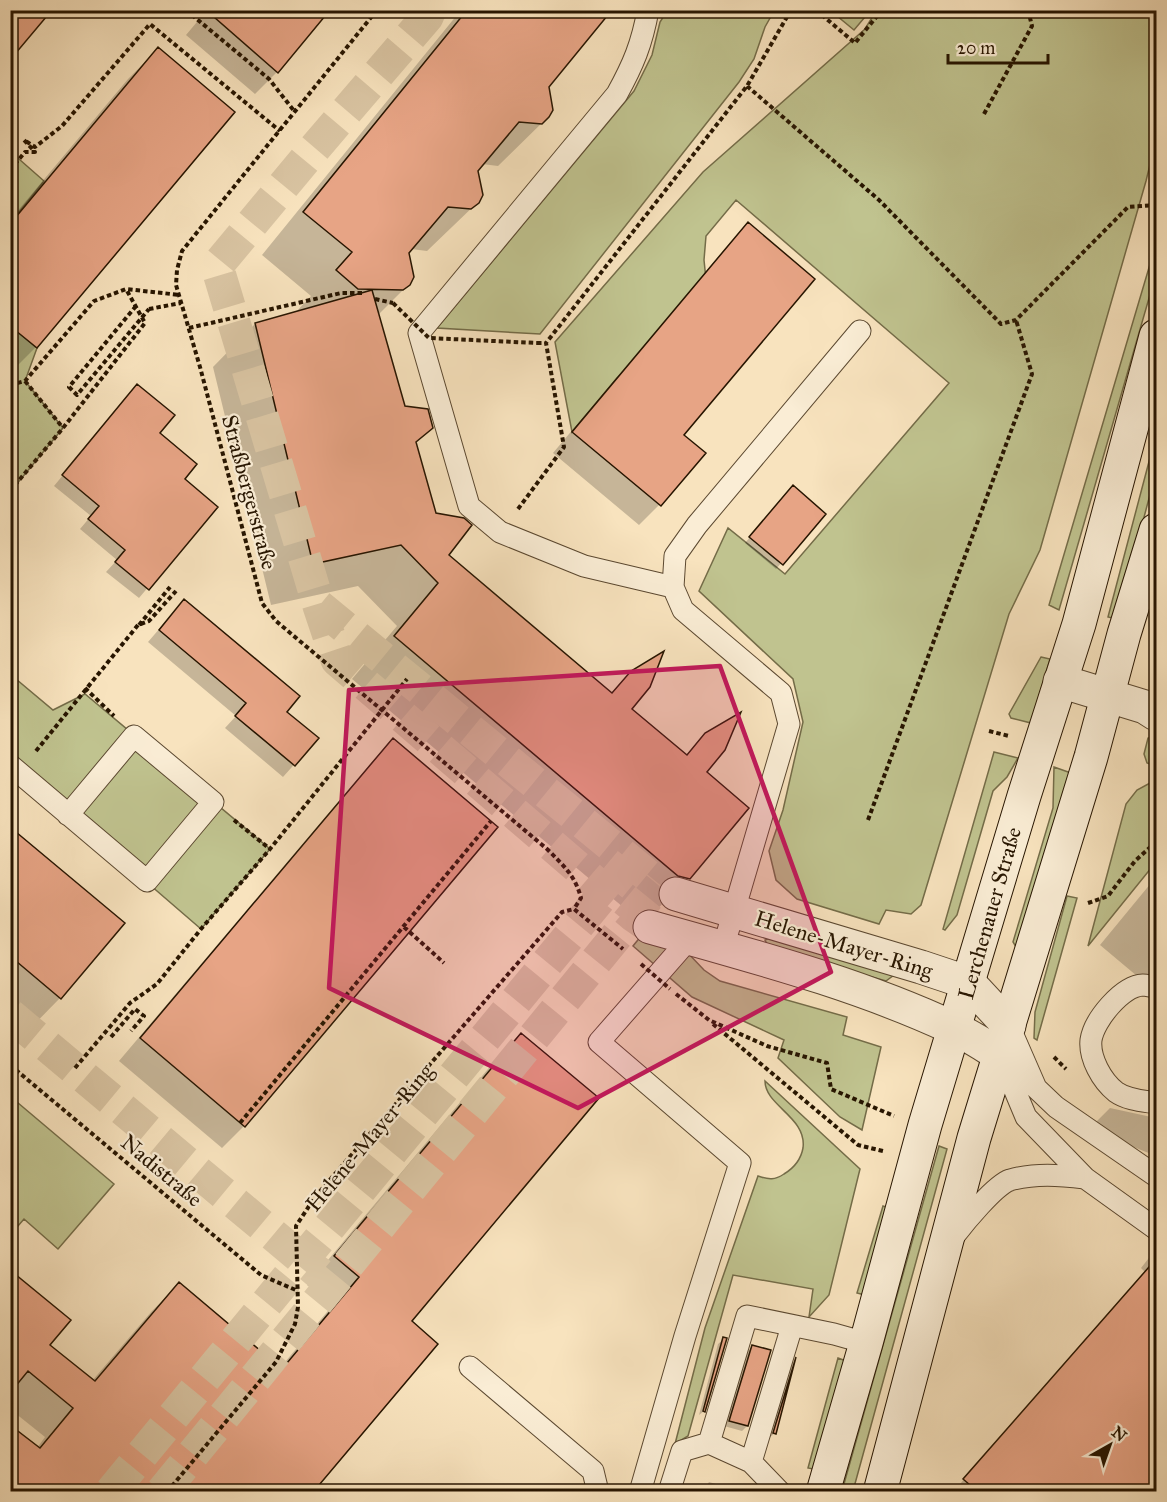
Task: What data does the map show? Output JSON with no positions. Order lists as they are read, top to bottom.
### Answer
{
  "streets": {
    "main road": ["Lerchenauer Straße", "Helene-Mayer-Ring"],
    "path": ["Straßbergerstraße", "Nadistraße"]
  },
  "crossings": [
    ["Straßbergerstraße", "Helene-Mayer-Ring"],
    ["Lerchenauer Straße", "Helene-Mayer-Ring"],
    ["Helene-Mayer-Ring", "Nadistraße"]
  ],
  "scale_bar": "20 m",
  "north": "top right"
}
